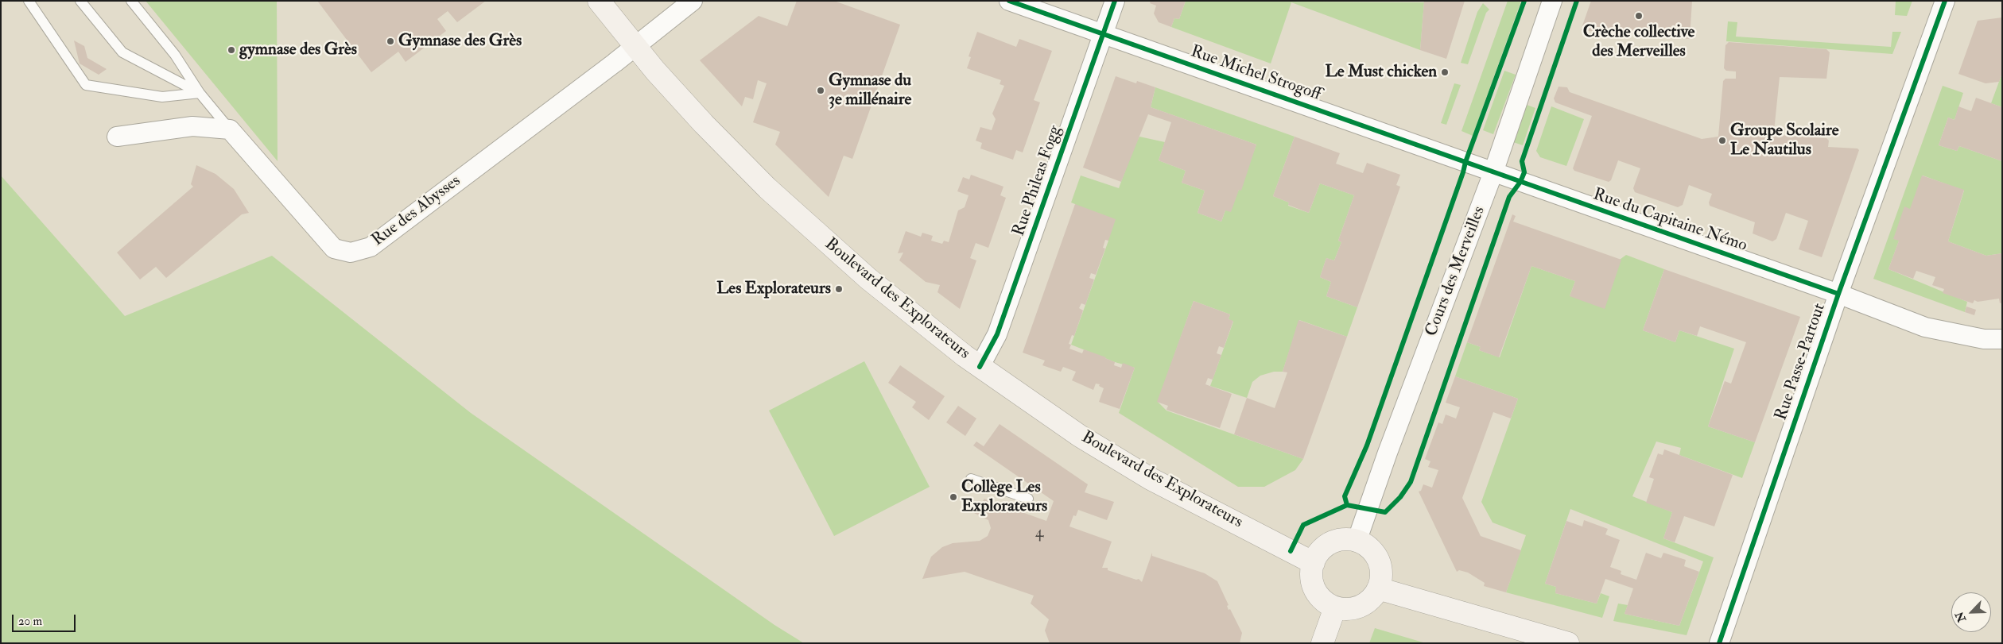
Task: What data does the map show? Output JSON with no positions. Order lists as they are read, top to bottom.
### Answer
{
  "streets": {
    "street": [
      "Rue Michel Strogoff",
      "Rue Phileas Fogg",
      "Rue des Abysses",
      "Rue du Capitaine Némo",
      "Cours des Merveilles",
      "Boulevard des Explorateurs",
      "Rue Passe-Partout"
    ]
  },
  "crossings": [
    ["Rue Michel Strogoff", "Rue Phileas Fogg"],
    ["Rue Michel Strogoff", "Rue du Capitaine Némo"],
    ["Rue Michel Strogoff", "Cours des Merveilles"],
    ["Rue Phileas Fogg", "Boulevard des Explorateurs"],
    ["Rue des Abysses", "Boulevard des Explorateurs"],
    ["Rue du Capitaine Némo", "Cours des Merveilles"],
    ["Rue du Capitaine Némo", "Rue Passe-Partout"],
    ["Cours des Merveilles", "Boulevard des Explorateurs"]
  ],
  "places": [
    "Crèche collective des Merveilles",
    "Gymnase des Grès",
    "gymnase des Grès",
    "Le Must chicken",
    "Gymnase du 3e millénaire",
    "Groupe Scolaire Le Nautilus",
    "Les Explorateurs",
    "Collège Les Explorateurs"
  ],
  "house_numbers": ["4"],
  "scale_bar": "20 m",
  "north": "bottom left"
}
